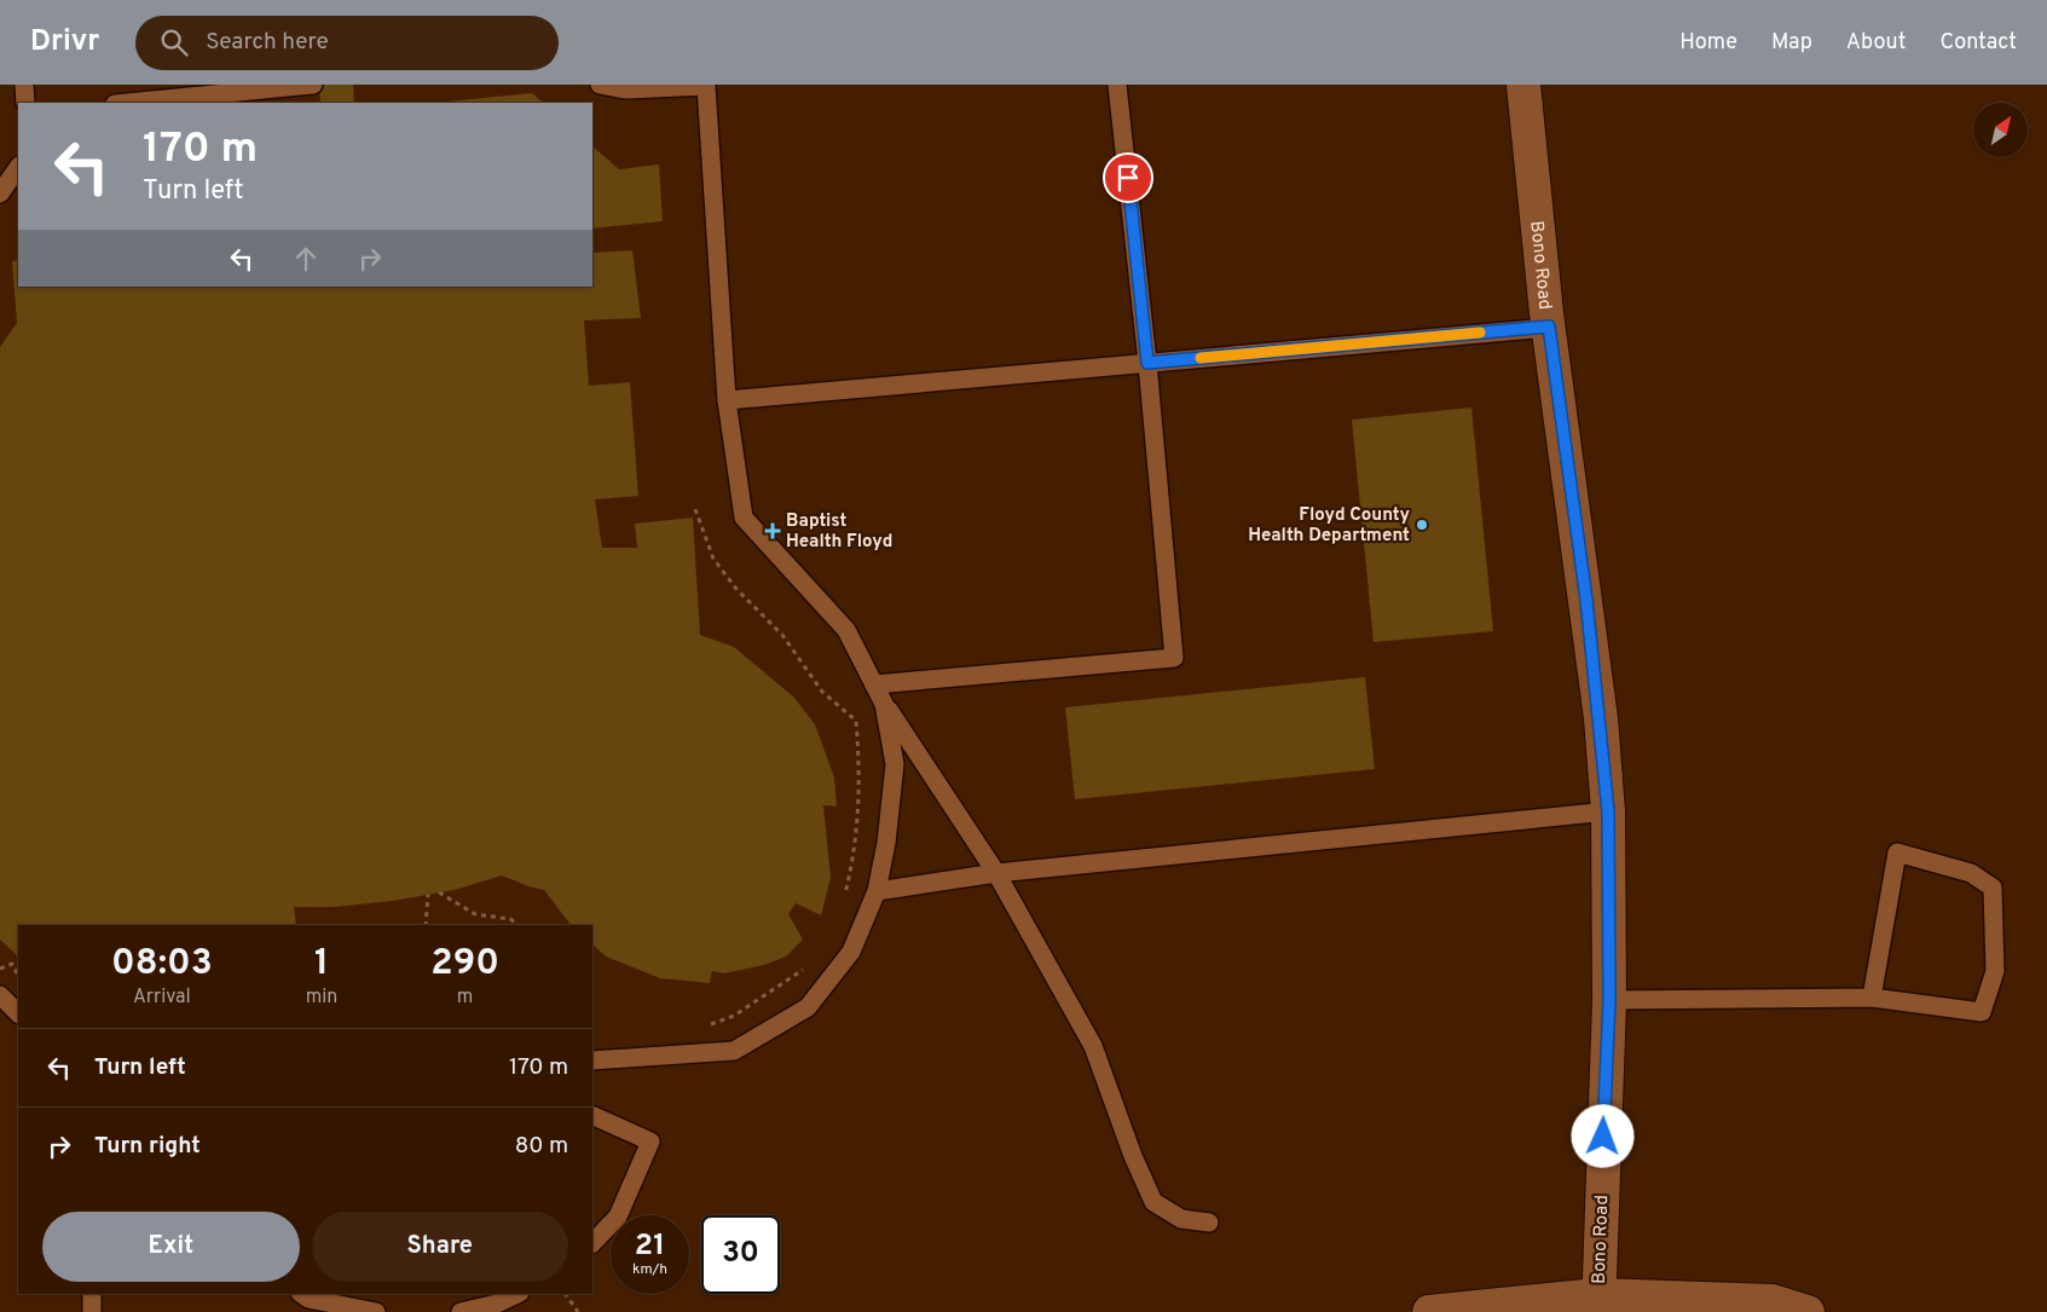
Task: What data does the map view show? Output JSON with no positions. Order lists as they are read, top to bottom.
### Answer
{
  "streets": {
    "street": ["Bono Road"]
  },
  "places": {
    "other": ["Floyd County Health Department"],
    "health": ["Baptist Health Floyd"]
  },
  "north": "top right",
  "page": {
    "header": "Drivr",
    "search": "Search here",
    "nav": [
      "Home",
      "Map",
      "About",
      "Contact"
    ],
    "turn": ["170 m", "Turn left"],
    "eta": [
      "08:03",
      "Arrival",
      "1",
      "min",
      "290",
      "m"
    ],
    "list": [
      {
        "name": "Turn left",
        "value": "170 m"
      },
      {
        "name": "Turn right",
        "value": "80 m"
      }
    ],
    "buttons": ["Exit", "Share"],
    "speed": "21 km/h",
    "limit": "30"
  }
}
